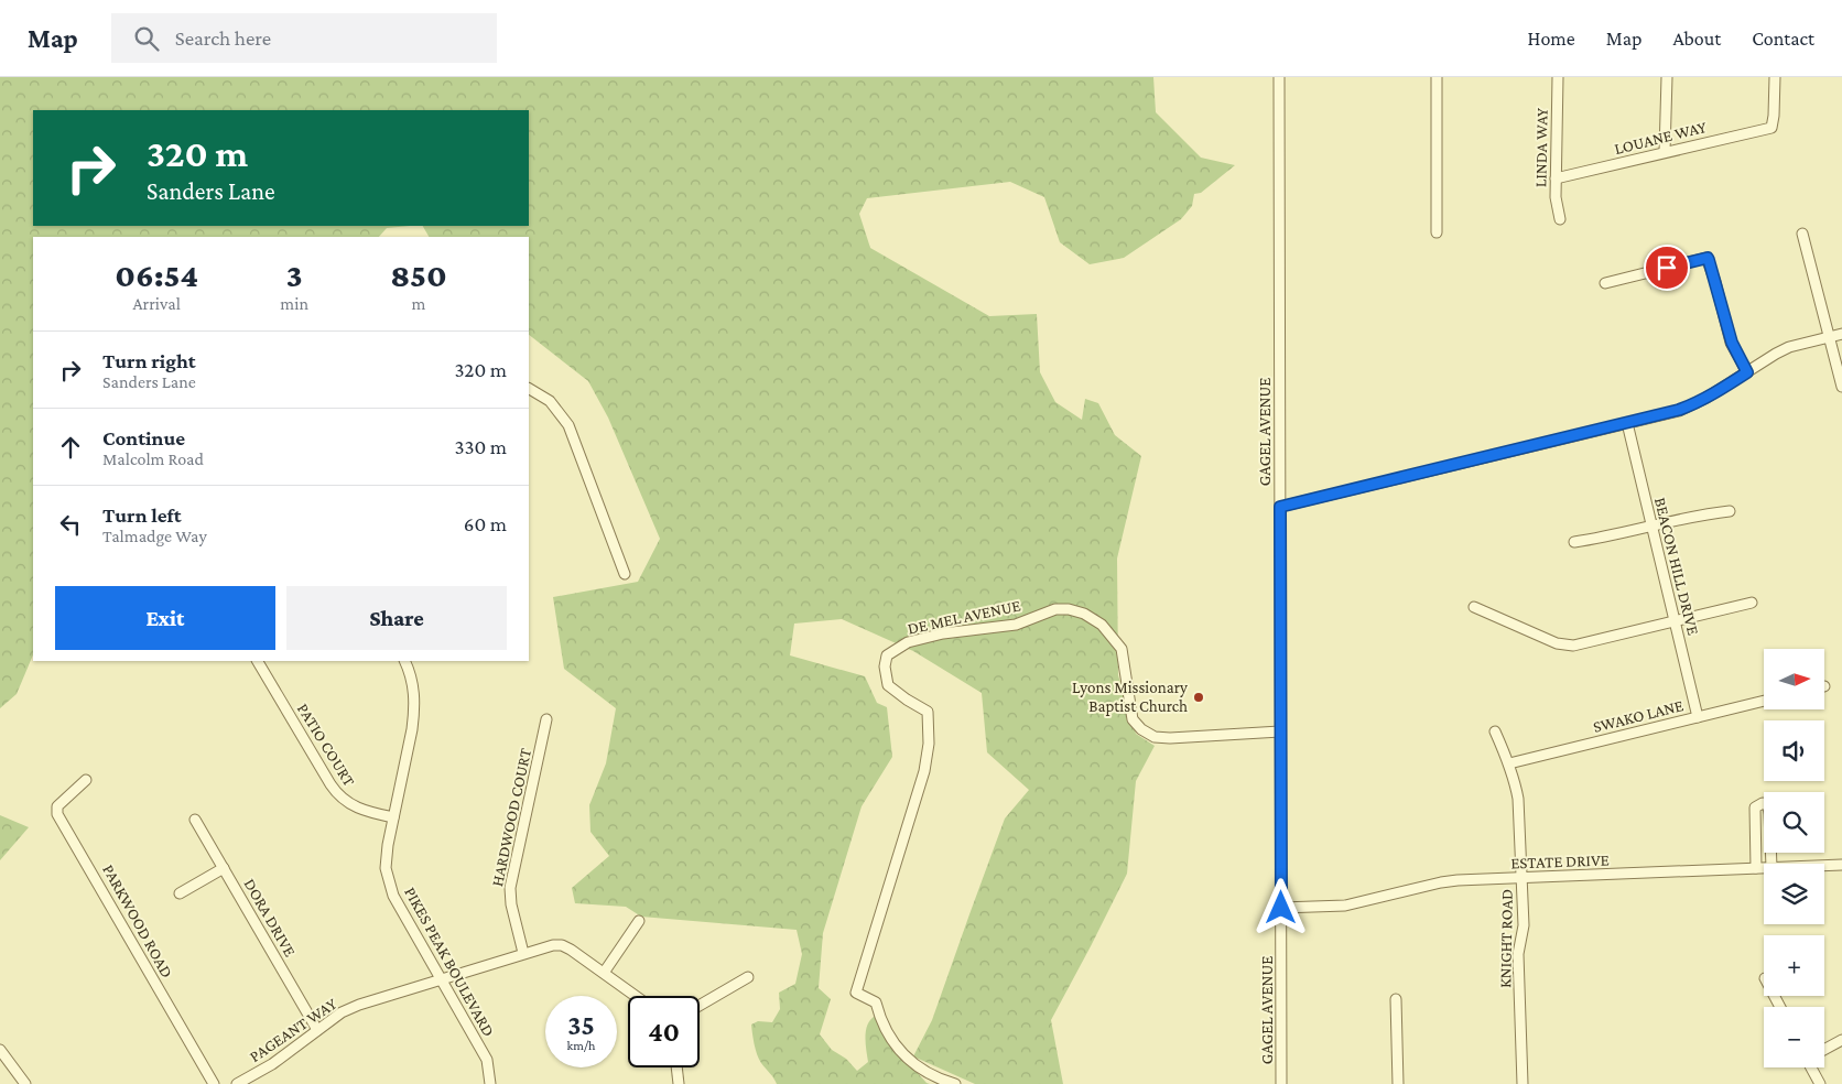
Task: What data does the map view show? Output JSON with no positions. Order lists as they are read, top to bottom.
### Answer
{
  "streets": {
    "street": [
      "LOUANE WAY",
      "LINDA WAY",
      "GAGEL AVENUE",
      "BEACON HILL DRIVE",
      "DE MEL AVENUE",
      "SWAKO LANE",
      "PATIO COURT",
      "HARDWOOD COURT",
      "ESTATE DRIVE",
      "DORA DRIVE",
      "PARKWOOD ROAD",
      "KNIGHT ROAD",
      "PIKES PEAK BOULEVARD",
      "PAGEANT WAY"
    ]
  },
  "crossings": [
    ["LOUANE WAY", "LINDA WAY"],
    ["GAGEL AVENUE", "DE MEL AVENUE"],
    ["GAGEL AVENUE", "ESTATE DRIVE"],
    ["BEACON HILL DRIVE", "SWAKO LANE"],
    ["SWAKO LANE", "KNIGHT ROAD"],
    ["PATIO COURT", "PIKES PEAK BOULEVARD"],
    ["HARDWOOD COURT", "PAGEANT WAY"],
    ["ESTATE DRIVE", "KNIGHT ROAD"],
    ["DORA DRIVE", "PAGEANT WAY"],
    ["PIKES PEAK BOULEVARD", "PAGEANT WAY"]
  ],
  "places": ["Lyons Missionary Baptist Church"],
  "north": "right",
  "page": {
    "header": "Map",
    "search": "Search here",
    "nav": [
      "Home",
      "Map",
      "About",
      "Contact"
    ],
    "turn": ["320 m", "Sanders Lane"],
    "eta": [
      "06:54",
      "Arrival",
      "3",
      "min",
      "850",
      "m"
    ],
    "list": [
      {
        "name": "Turn right",
        "note": "Sanders Lane",
        "value": "320 m"
      },
      {
        "name": "Continue",
        "note": "Malcolm Road",
        "value": "330 m"
      },
      {
        "name": "Turn left",
        "note": "Talmadge Way",
        "value": "60 m"
      }
    ],
    "buttons": ["Exit", "Share"],
    "map_buttons": ["+", "−"],
    "speed": "35 km/h",
    "limit": "40"
  }
}
